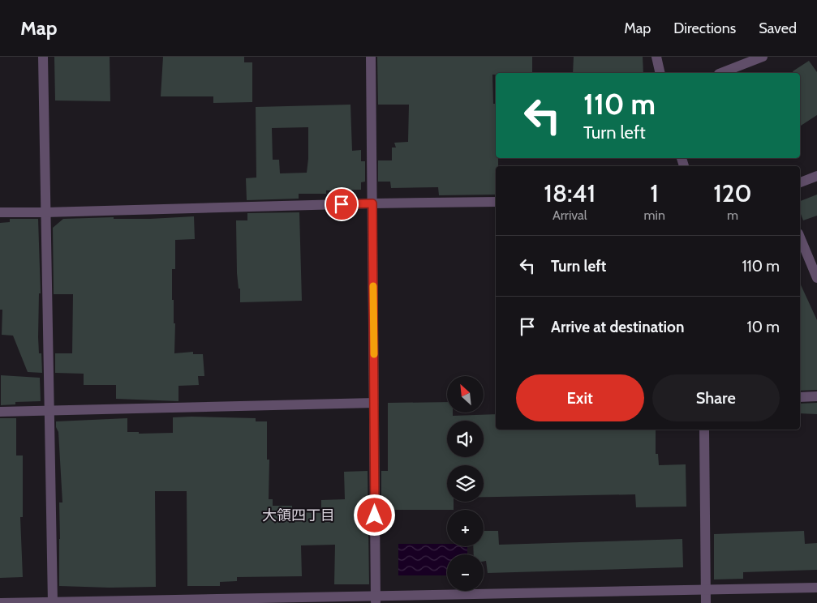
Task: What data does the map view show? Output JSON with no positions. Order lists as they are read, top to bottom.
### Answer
{
  "districts": ["大領四丁目"],
  "north": "top left",
  "page": {
    "header": "Map",
    "nav": ["Map", "Directions", "Saved"],
    "turn": ["110 m", "Turn left"],
    "eta": [
      "18:41",
      "Arrival",
      "1",
      "min",
      "120",
      "m"
    ],
    "list": [
      {
        "name": "Turn left",
        "value": "110 m"
      },
      {
        "name": "Arrive at destination",
        "value": "10 m"
      }
    ],
    "buttons": ["Exit", "Share"],
    "map_buttons": ["+", "−"]
  }
}
